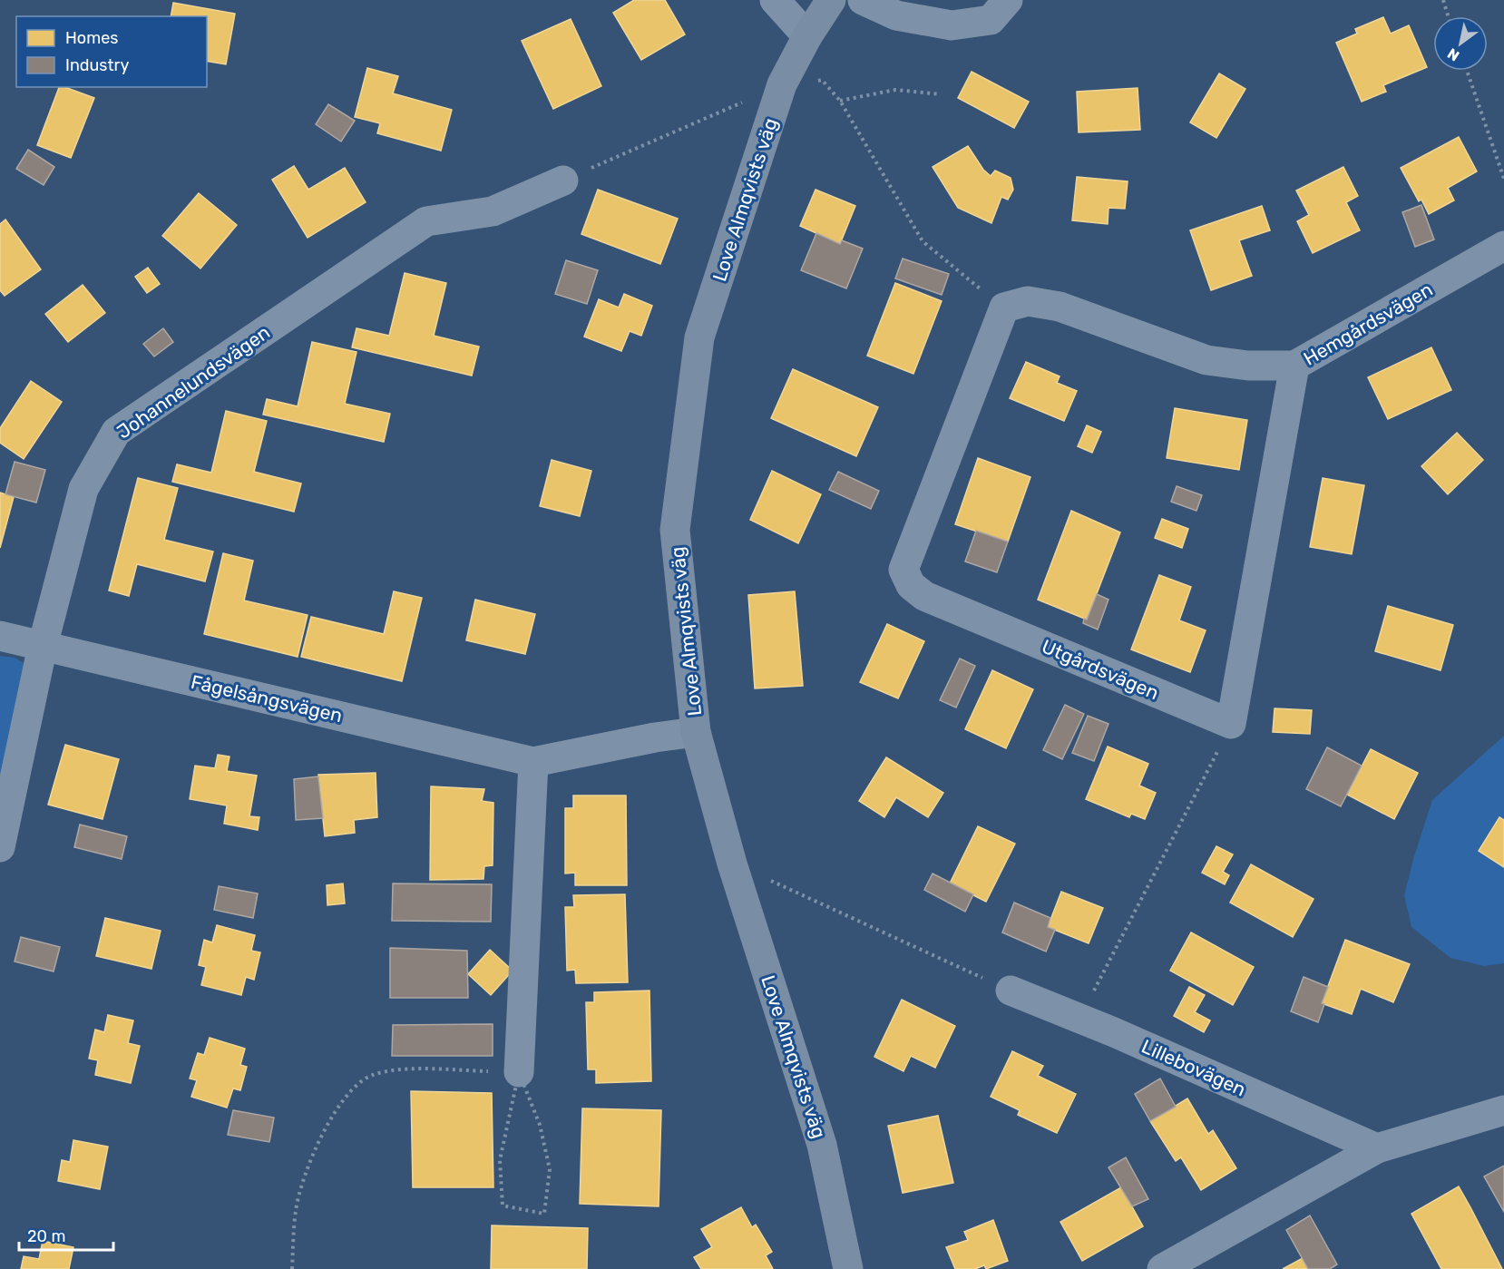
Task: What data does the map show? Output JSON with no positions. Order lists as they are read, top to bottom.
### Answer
{
  "streets": {
    "street": [
      "Love Almqvists väg",
      "Hemgårdsvägen",
      "Johannelundsvägen",
      "Utgårdsvägen",
      "Fågelsångsvägen",
      "Lillebovägen"
    ]
  },
  "crossings": [
    ["Love Almqvists väg", "Fågelsångsvägen"],
    ["Hemgårdsvägen", "Utgårdsvägen"],
    ["Johannelundsvägen", "Fågelsångsvägen"]
  ],
  "legend": ["Homes", "Industry"],
  "scale_bar": "20 m",
  "north": "bottom left"
}
